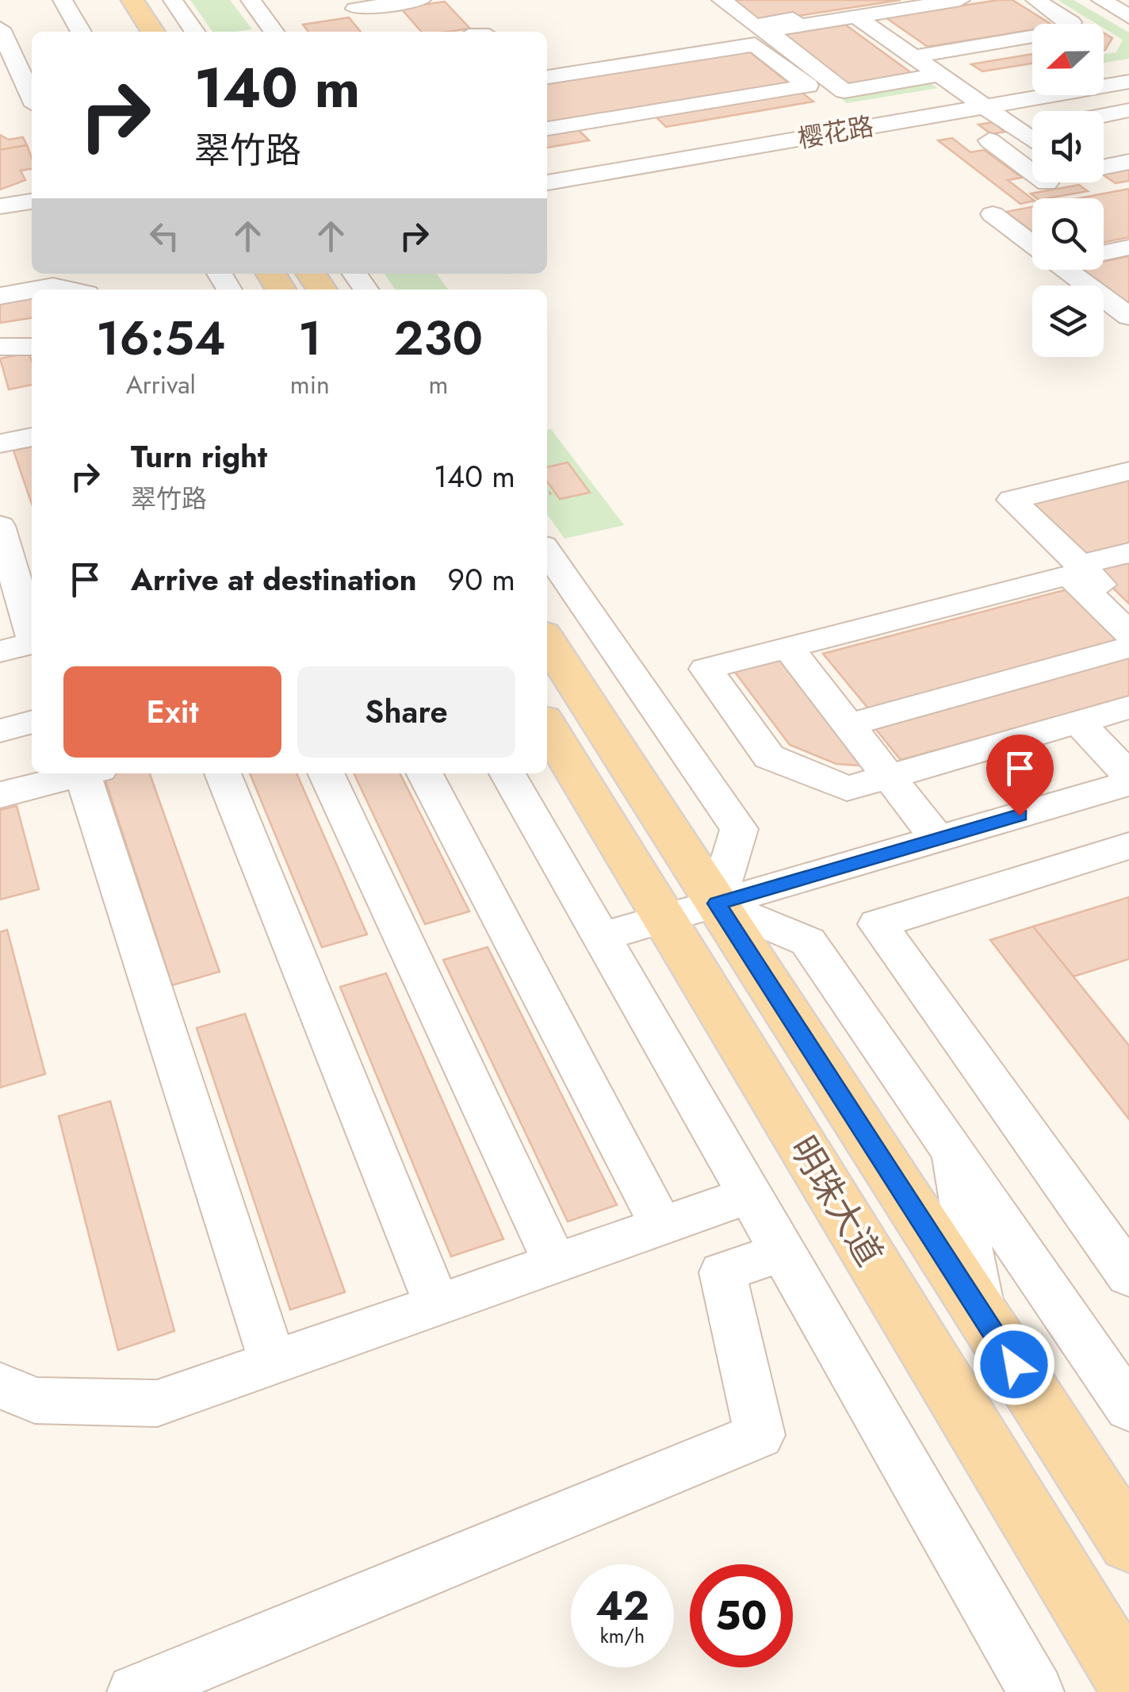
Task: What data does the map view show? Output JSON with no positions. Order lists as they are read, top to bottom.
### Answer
{
  "streets": {
    "main road": ["明珠大道"],
    "street": ["樱花路"]
  },
  "north": "left",
  "page": {
    "turn": ["140 m", "翠竹路"],
    "eta": [
      "16:54",
      "Arrival",
      "1",
      "min",
      "230",
      "m"
    ],
    "list": [
      {
        "name": "Turn right",
        "note": "翠竹路",
        "value": "140 m"
      },
      {
        "name": "Arrive at destination",
        "value": "90 m"
      }
    ],
    "buttons": ["Exit", "Share"],
    "speed": "42 km/h",
    "limit": "50"
  }
}
